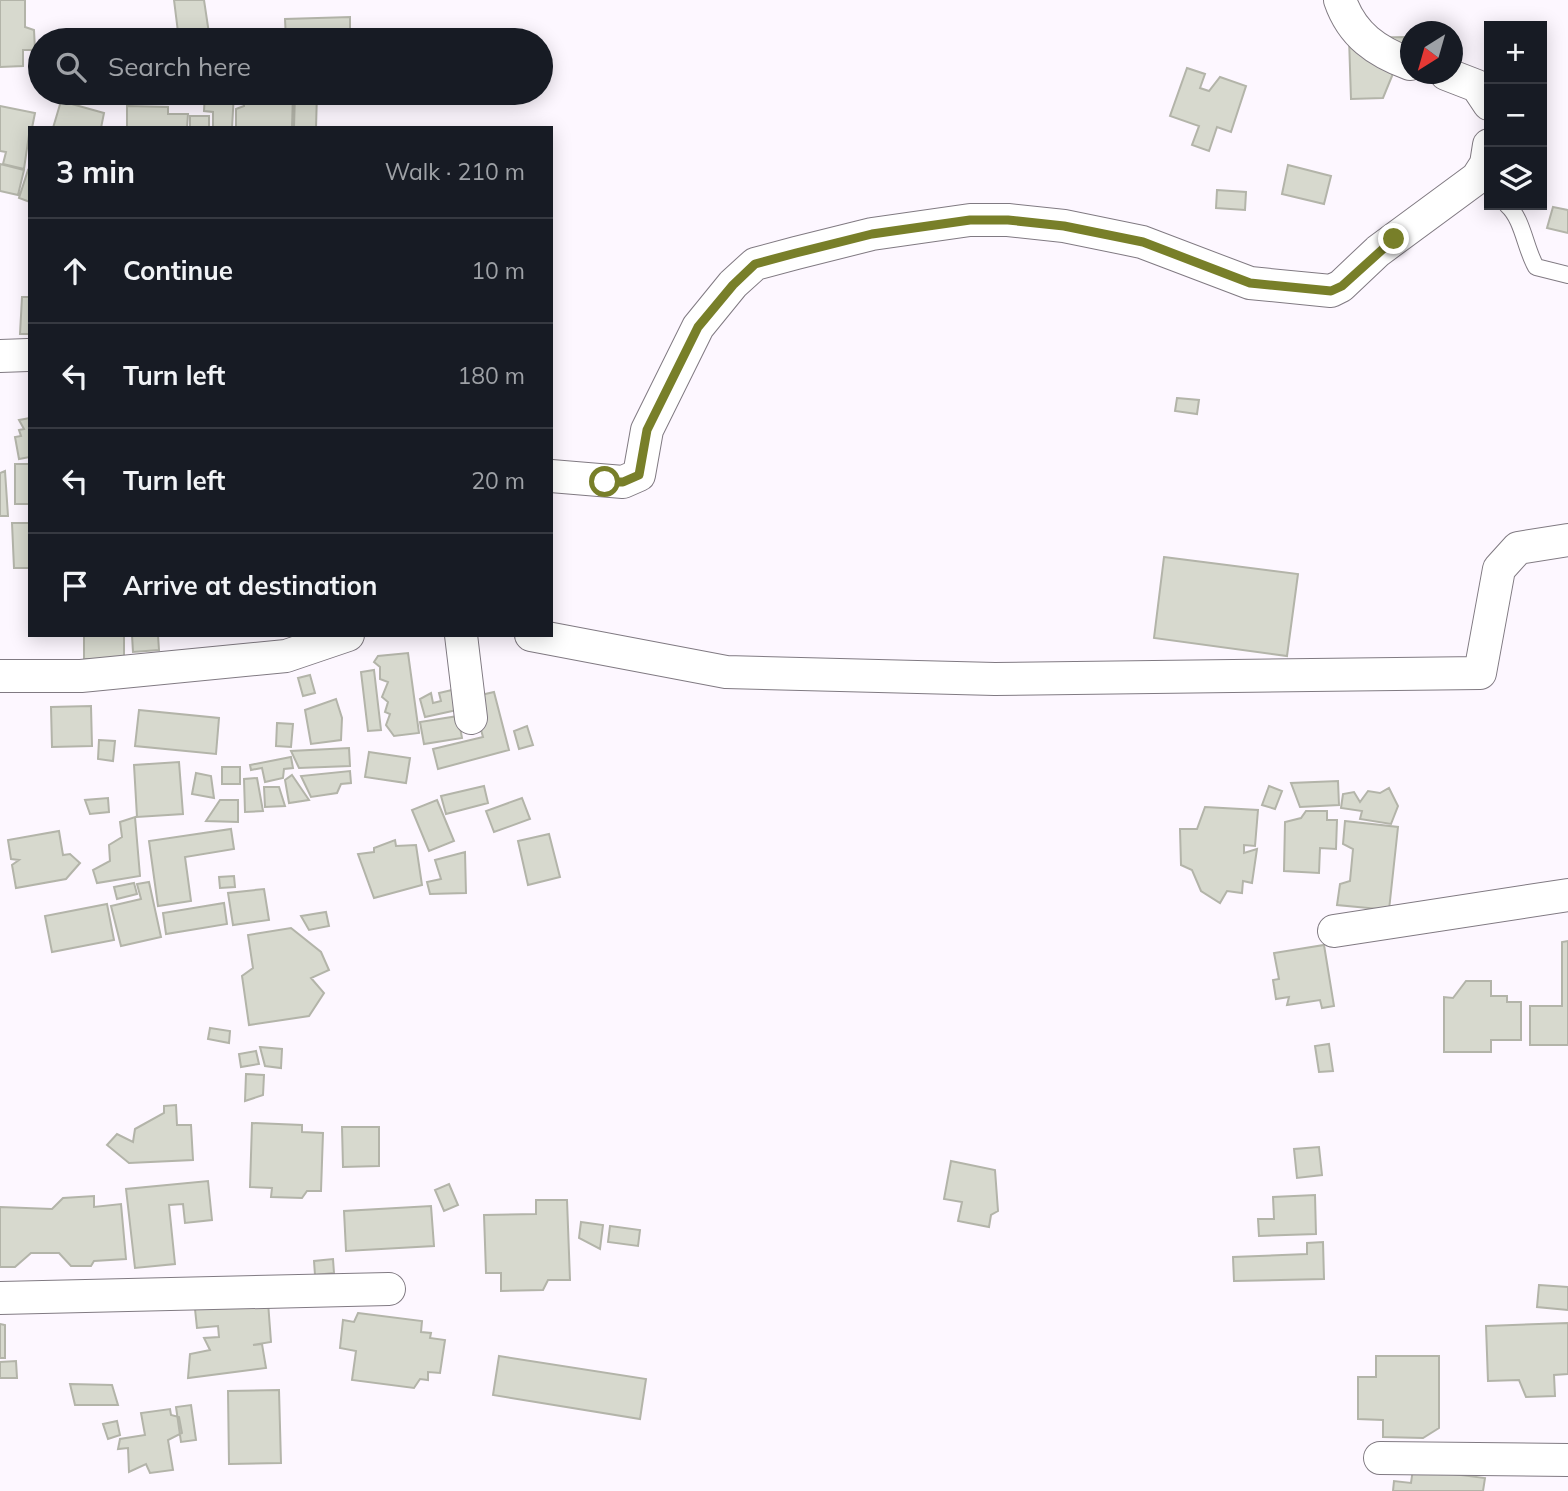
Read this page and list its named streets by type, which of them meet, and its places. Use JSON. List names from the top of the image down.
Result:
{
  "north": "bottom left",
  "page": {
    "map_buttons": ["+", "−"],
    "search": "Search here",
    "heading": ["3 min", "Walk · 210 m"],
    "list": [
      ["Continue", "10 m"],
      ["Turn left", "180 m"],
      ["Turn left", "20 m"],
      "Arrive at destination"
    ]
  }
}
